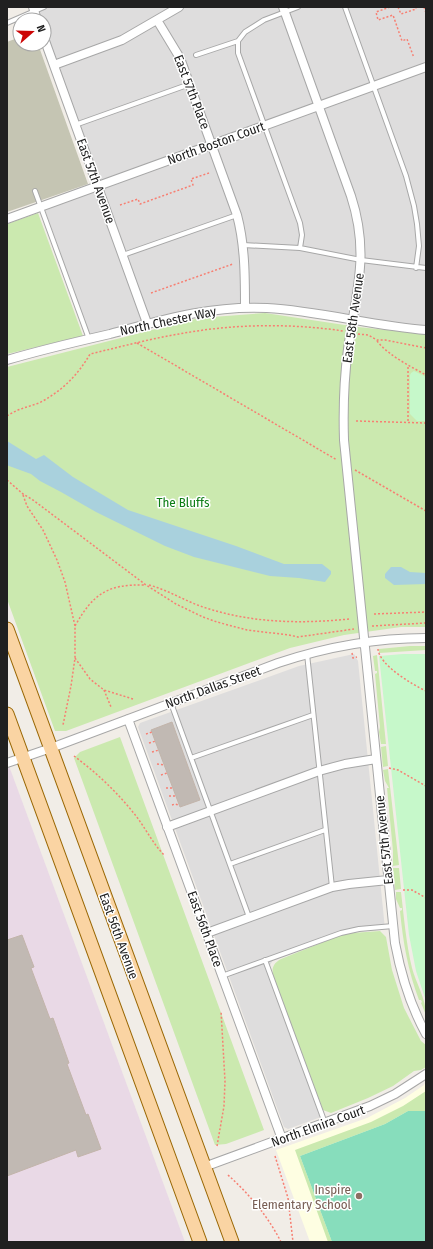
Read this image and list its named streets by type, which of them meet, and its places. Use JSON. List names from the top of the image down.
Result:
{
  "streets": {
    "main road": ["East 56th Avenue"],
    "street": [
      "East 57th Place",
      "North Boston Court",
      "East 57th Avenue",
      "East 58th Avenue",
      "North Chester Way",
      "North Dallas Street",
      "East 56th Place",
      "North Elmira Court"
    ]
  },
  "crossings": [
    ["East 57th Place", "North Boston Court"],
    ["East 57th Place", "North Chester Way"],
    ["North Boston Court", "East 57th Avenue"],
    ["North Boston Court", "East 58th Avenue"],
    ["East 57th Avenue", "East 58th Avenue"],
    ["East 57th Avenue", "North Chester Way"],
    ["East 57th Avenue", "North Dallas Street"],
    ["East 58th Avenue", "North Chester Way"],
    ["East 58th Avenue", "North Dallas Street"],
    ["North Dallas Street", "East 56th Place"],
    ["North Dallas Street", "East 56th Avenue"],
    ["East 56th Place", "North Elmira Court"],
    ["East 56th Avenue", "North Elmira Court"]
  ],
  "parks": ["The Bluffs"],
  "places": ["Inspire Elementary School"],
  "north": "right"
}
